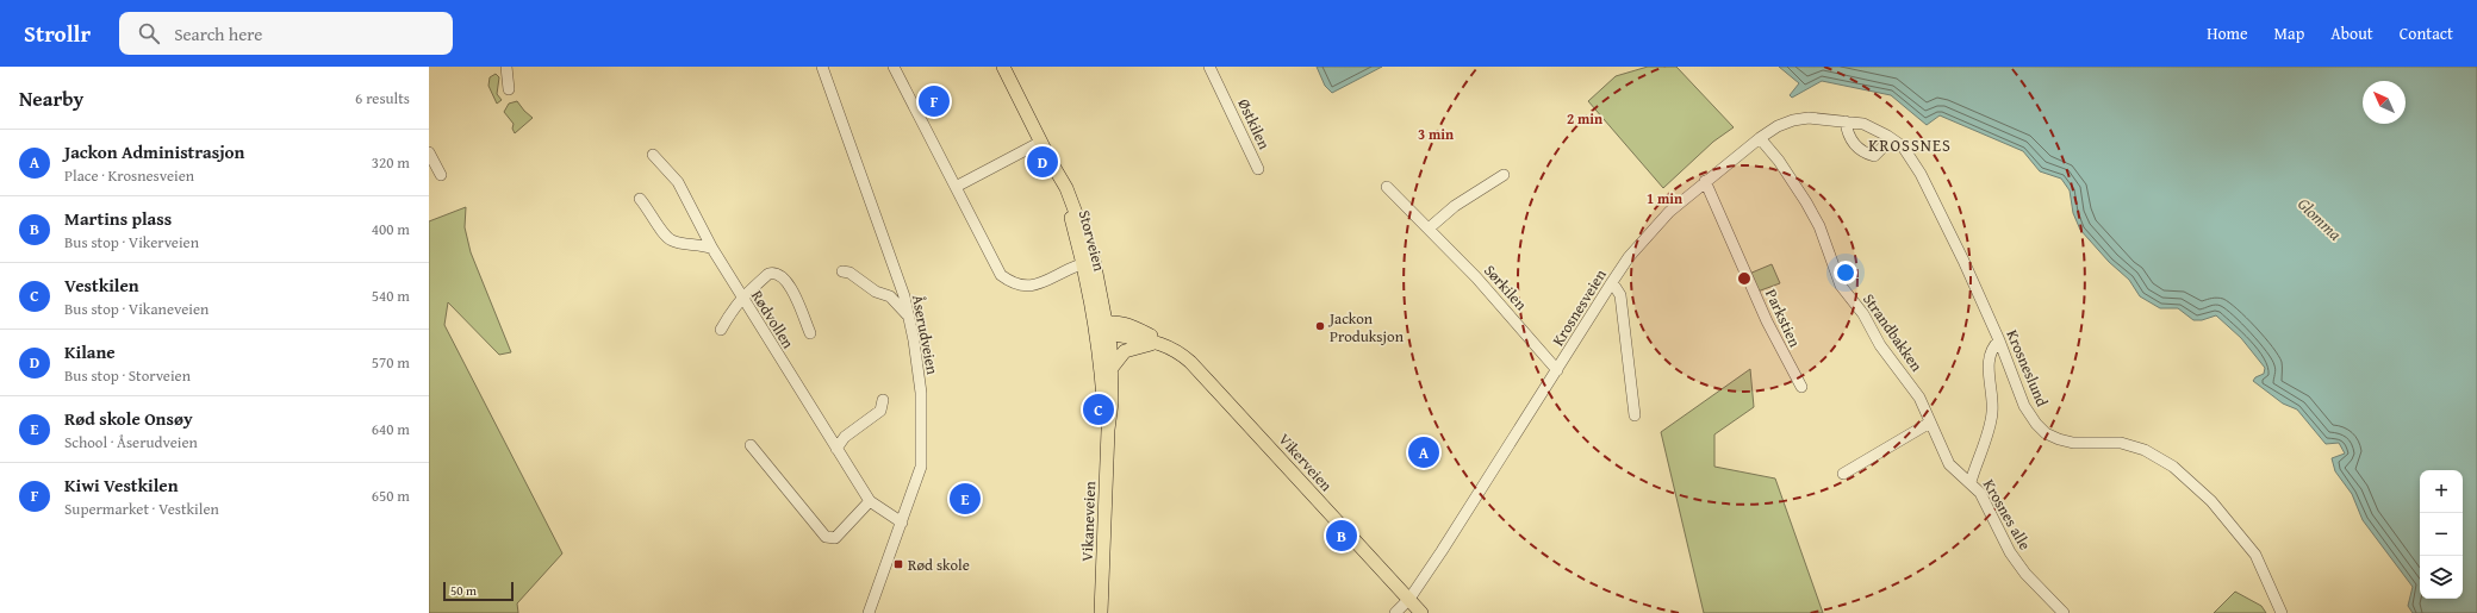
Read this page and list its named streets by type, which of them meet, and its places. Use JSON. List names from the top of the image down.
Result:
{
  "streets": {
    "main road": ["Storveien", "Vikerveien", "Vikaneveien"],
    "street": [
      "Østkilen",
      "Sørkilen",
      "Krosnesveien",
      "Parkstien",
      "Rødvollen",
      "Strandbakken",
      "Åserudveien",
      "Krosneslund",
      "Krosnes alle"
    ]
  },
  "crossings": [
    ["Storveien", "Vikerveien"],
    ["Storveien", "Vikaneveien"],
    ["Sørkilen", "Krosnesveien"],
    ["Krosnesveien", "Parkstien"],
    ["Krosnesveien", "Strandbakken"],
    ["Krosnesveien", "Krosneslund"],
    ["Krosnesveien", "Vikerveien"],
    ["Rødvollen", "Åserudveien"],
    ["Strandbakken", "Krosnes alle"],
    ["Krosneslund", "Krosnes alle"],
    ["Vikerveien", "Vikaneveien"]
  ],
  "districts": ["KROSSNES"],
  "water": ["Glomma"],
  "places": {
    "other": ["Jackon Produksjon"],
    "transit": ["Rød skole"]
  },
  "scale_bar": "50 m",
  "north": "top left",
  "page": {
    "header": "Strollr",
    "search": "Search here",
    "nav": [
      "Home",
      "Map",
      "About",
      "Contact"
    ],
    "heading": ["Nearby", "6 results"],
    "pins": [
      "F",
      "D",
      "C",
      "A",
      "E",
      "B"
    ],
    "list": [
      {
        "mark": "A",
        "name": "Jackon Administrasjon",
        "note": "Place · Krosnesveien",
        "value": "320 m"
      },
      {
        "mark": "B",
        "name": "Martins plass",
        "note": "Bus stop · Vikerveien",
        "value": "400 m"
      },
      {
        "mark": "C",
        "name": "Vestkilen",
        "note": "Bus stop · Vikaneveien",
        "value": "540 m"
      },
      {
        "mark": "D",
        "name": "Kilane",
        "note": "Bus stop · Storveien",
        "value": "570 m"
      },
      {
        "mark": "E",
        "name": "Rød skole Onsøy",
        "note": "School · Åserudveien",
        "value": "640 m"
      },
      {
        "mark": "F",
        "name": "Kiwi Vestkilen",
        "note": "Supermarket · Vestkilen",
        "value": "650 m"
      }
    ],
    "map_buttons": ["+", "−"],
    "scale": "50 m"
  },
  "rings": ["2 min", "3 min", "1 min"]
}
